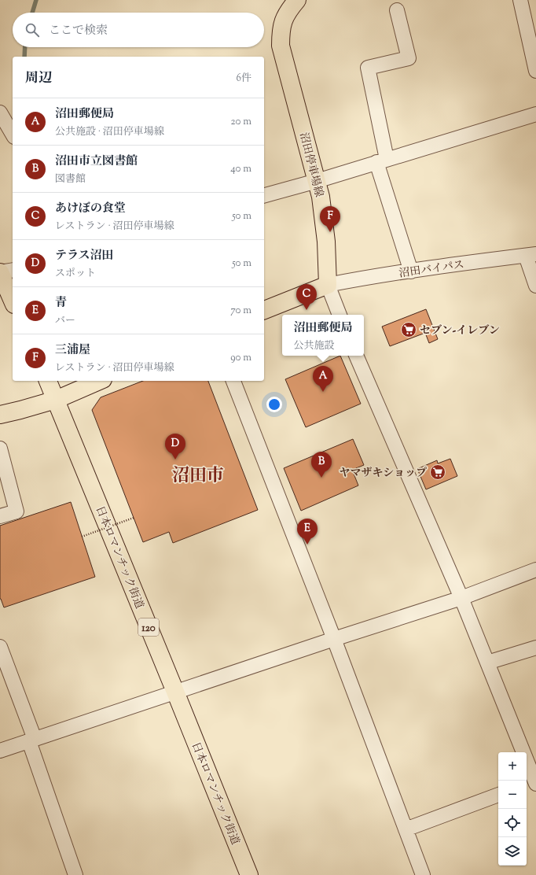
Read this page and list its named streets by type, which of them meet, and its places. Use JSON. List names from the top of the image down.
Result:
{
  "streets": {
    "main road": ["沼田停車場線", "日本ロマンチック街道", "120"],
    "street": ["沼田バイパス"]
  },
  "crossings": [
    ["沼田停車場線", "沼田バイパス"]
  ],
  "districts": ["沼田市"],
  "places": {
    "supermarket": ["セブン-イレブン", "ヤマザキショップ"]
  },
  "page": {
    "search": "ここで検索",
    "heading": ["周辺", "6件"],
    "list": [
      {
        "mark": "A",
        "name": "沼田郵便局",
        "note": "公共施設 · 沼田停車場線",
        "value": "20 m"
      },
      {
        "mark": "B",
        "name": "沼田市立図書館",
        "note": "図書館",
        "value": "40 m"
      },
      {
        "mark": "C",
        "name": "あけぼの食堂",
        "note": "レストラン · 沼田停車場線",
        "value": "50 m"
      },
      {
        "mark": "D",
        "name": "テラス沼田",
        "note": "スポット",
        "value": "50 m"
      },
      {
        "mark": "E",
        "name": "青",
        "note": "バー",
        "value": "70 m"
      },
      {
        "mark": "F",
        "name": "三浦屋",
        "note": "レストラン · 沼田停車場線",
        "value": "90 m"
      }
    ],
    "pins": [
      "F",
      "C",
      "A",
      "D",
      "B",
      "E"
    ],
    "popup": ["沼田郵便局", "公共施設"],
    "map_buttons": ["+", "−"]
  }
}
